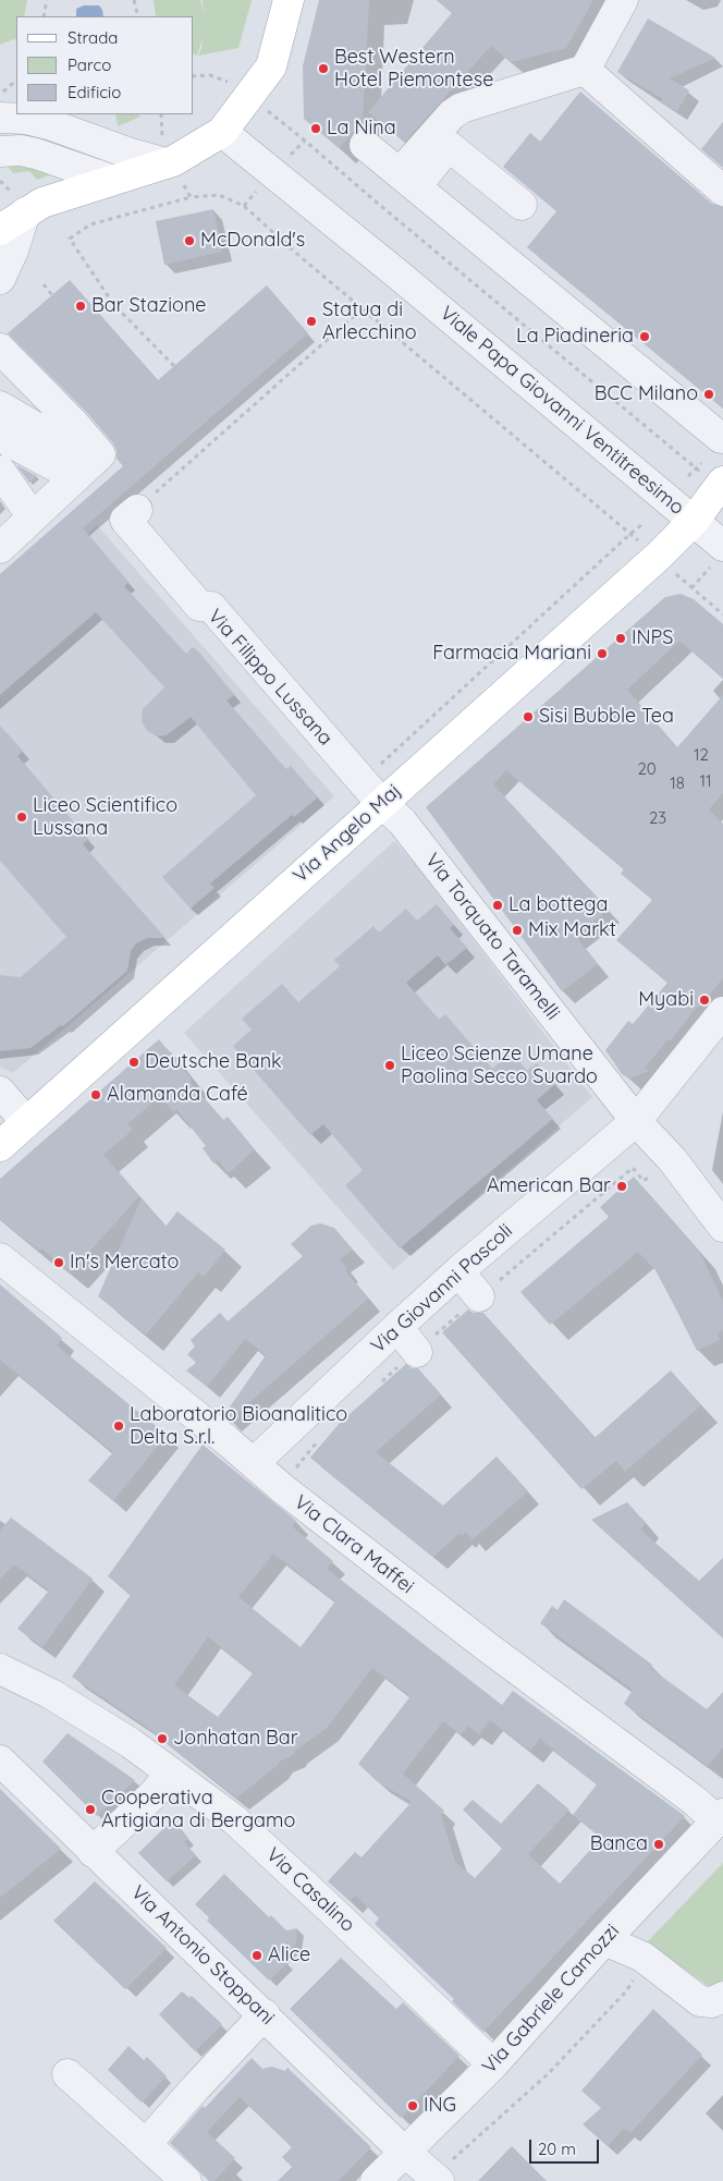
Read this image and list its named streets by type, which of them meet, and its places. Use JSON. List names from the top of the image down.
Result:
{
  "streets": {
    "main road": ["Via Angelo Maj"],
    "street": [
      "Viale Papa Giovanni Ventitreesimo",
      "Via Filippo Lussana",
      "Via Torquato Taramelli",
      "Via Giovanni Pascoli",
      "Via Clara Maffei",
      "Via Casalino",
      "Via Antonio Stoppani",
      "Via Gabriele Camozzi"
    ]
  },
  "crossings": [
    ["Viale Papa Giovanni Ventitreesimo", "Via Angelo Maj"],
    ["Via Filippo Lussana", "Via Angelo Maj"],
    ["Via Filippo Lussana", "Via Torquato Taramelli"],
    ["Via Angelo Maj", "Via Torquato Taramelli"],
    ["Via Torquato Taramelli", "Via Giovanni Pascoli"],
    ["Via Giovanni Pascoli", "Via Clara Maffei"],
    ["Via Clara Maffei", "Via Gabriele Camozzi"],
    ["Via Casalino", "Via Gabriele Camozzi"],
    ["Via Antonio Stoppani", "Via Gabriele Camozzi"]
  ],
  "places": [
    "Best Western Hotel Piemontese",
    "La Nina",
    "McDonald's",
    "Bar Stazione",
    "Statua di Arlecchino",
    "La Piadineria",
    "BCC Milano",
    "INPS",
    "Farmacia Mariani",
    "Sisi Bubble Tea",
    "Liceo Scientifico Lussana",
    "La bottega",
    "Mix Markt",
    "Myabi",
    "Deutsche Bank",
    "Liceo Scienze Umane Paolina Secco Suardo",
    "Alamanda Café",
    "American Bar",
    "In's Mercato",
    "Laboratorio Bioanalitico Delta S.r.l.",
    "Jonhatan Bar",
    "Cooperativa Artigiana di Bergamo",
    "Banca",
    "Alice",
    "ING"
  ],
  "house_numbers": [
    "12",
    "20",
    "11",
    "18",
    "23"
  ],
  "legend": ["Strada", "Parco", "Edificio"],
  "scale_bar": "20 m"
}
